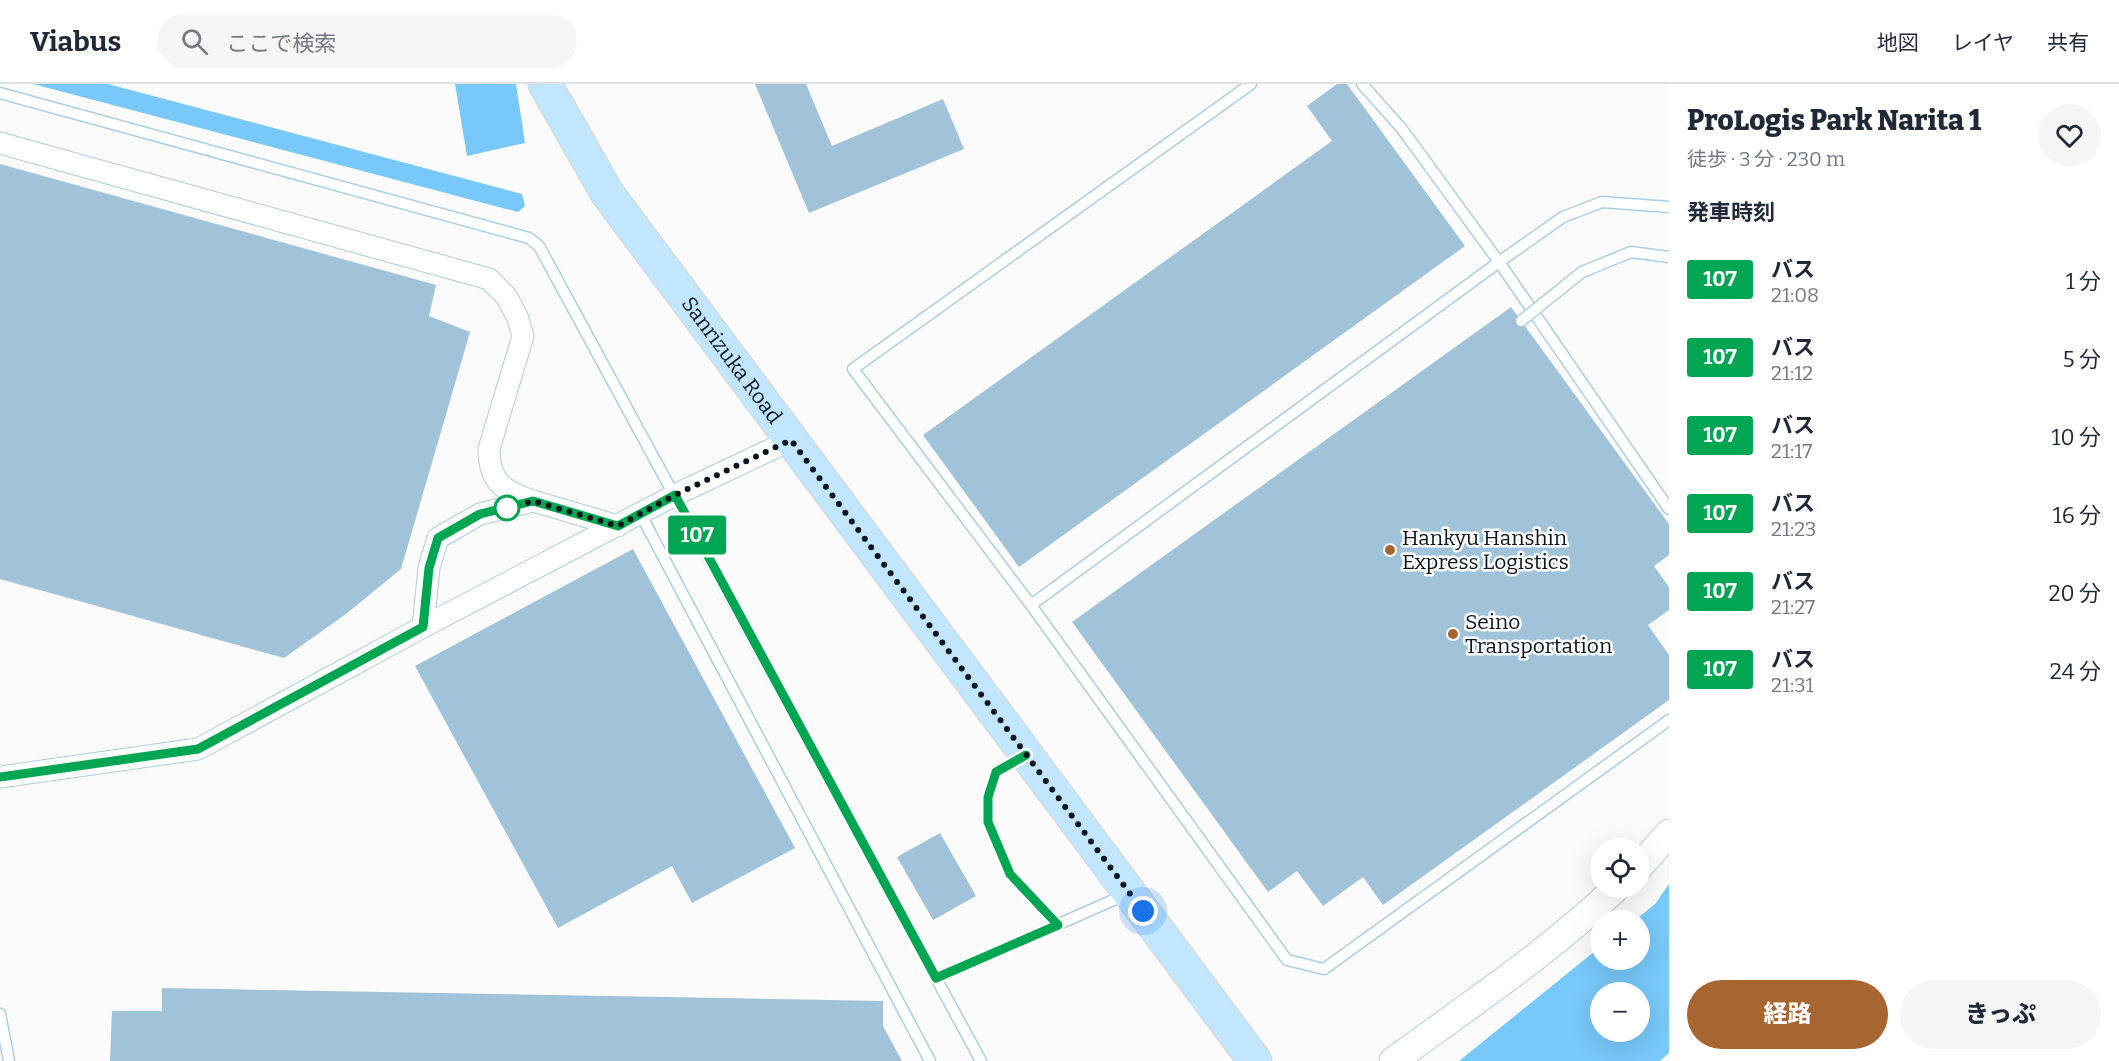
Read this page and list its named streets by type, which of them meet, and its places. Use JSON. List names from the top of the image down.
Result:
{
  "streets": {
    "main road": ["Sanrizuka Road"]
  },
  "places": ["Hankyu Hanshin Express Logistics", "Seino Transportation"],
  "lines": ["bus line 107"],
  "page": {
    "header": "Viabus",
    "search": "ここで検索",
    "nav": ["地図", "レイヤ", "共有"],
    "on_map": "107",
    "heading": [
      ["ProLogis Park Narita 1", "徒歩 · 3 分 · 230 m"],
      "発車時刻"
    ],
    "list": [
      {
        "mark": "107",
        "name": "バス",
        "note": "21:08",
        "value": "1 分"
      },
      {
        "mark": "107",
        "name": "バス",
        "note": "21:12",
        "value": "5 分"
      },
      {
        "mark": "107",
        "name": "バス",
        "note": "21:17",
        "value": "10 分"
      },
      {
        "mark": "107",
        "name": "バス",
        "note": "21:23",
        "value": "16 分"
      },
      {
        "mark": "107",
        "name": "バス",
        "note": "21:27",
        "value": "20 分"
      },
      {
        "mark": "107",
        "name": "バス",
        "note": "21:31",
        "value": "24 分"
      }
    ],
    "map_buttons": ["+", "−"],
    "buttons": ["経路", "きっぷ"]
  }
}
